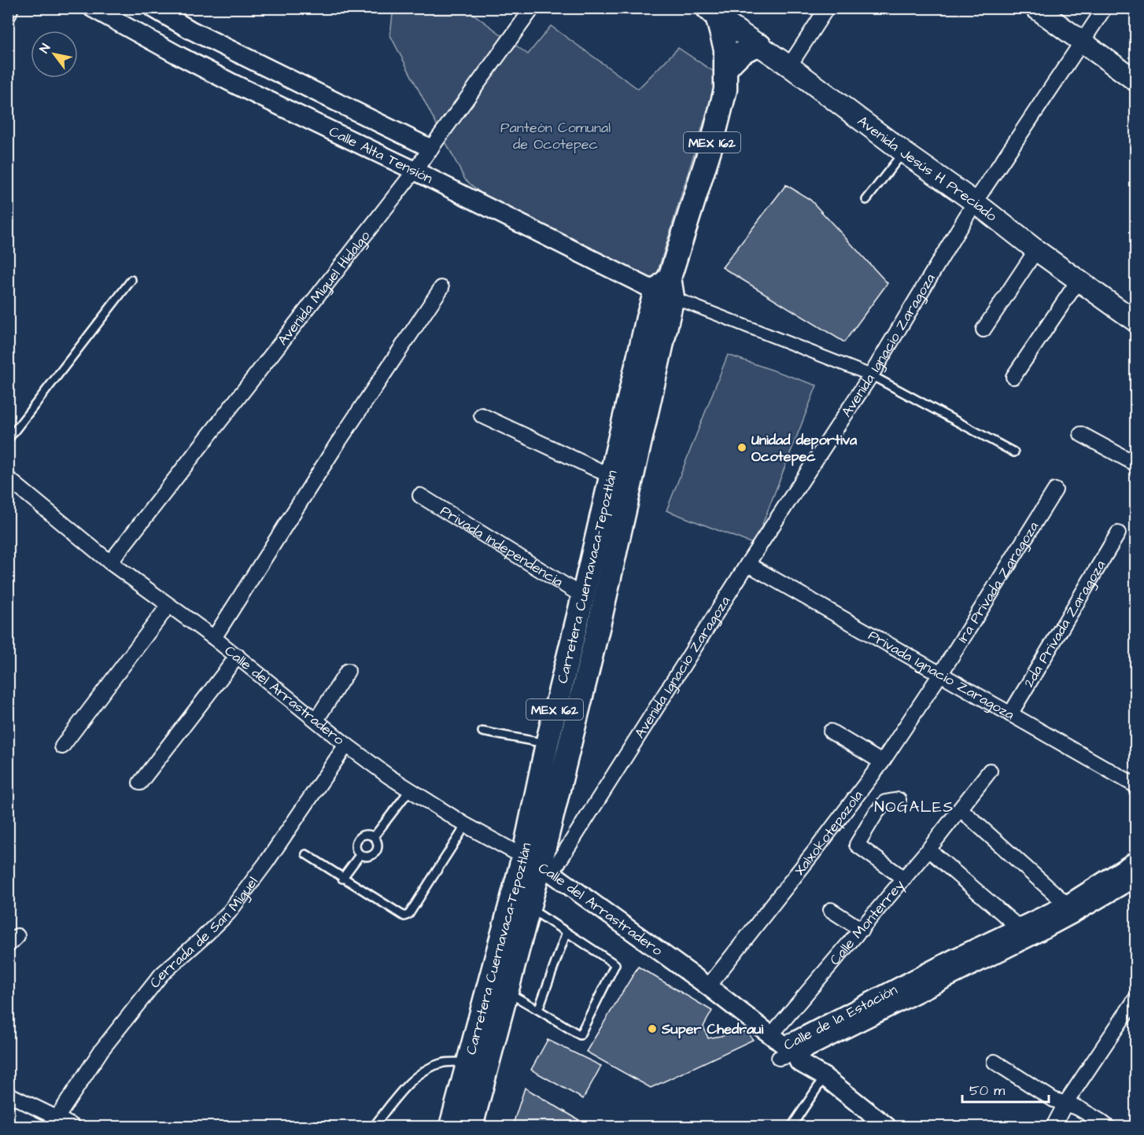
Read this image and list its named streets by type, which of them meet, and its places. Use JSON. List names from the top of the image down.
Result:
{
  "streets": {
    "main road": ["MEX 162", "Avenida Jesús H Preciado", "Carretera Cuernavaca-Tepoztlán"],
    "street": [
      "Calle Alta Tensión",
      "Avenida Miguel Hidalgo",
      "Avenida Ignacio Zaragoza",
      "Privada Independencia",
      "1ra Privada Zaragoza",
      "2da Privada Zaragoza",
      "Privada Ignacio Zaragoza",
      "Calle del Arrastradero",
      "Xalxokotepazola",
      "Calle Monterrey",
      "Cerrada de San Miguel",
      "Calle de la Estación"
    ]
  },
  "crossings": [
    ["Calle Alta Tensión", "Avenida Miguel Hidalgo"],
    ["Calle Alta Tensión", "Carretera Cuernavaca-Tepoztlán"],
    ["Avenida Jesús H Preciado", "Avenida Ignacio Zaragoza"],
    ["Avenida Jesús H Preciado", "Carretera Cuernavaca-Tepoztlán"],
    ["Avenida Miguel Hidalgo", "Calle del Arrastradero"],
    ["Avenida Ignacio Zaragoza", "Carretera Cuernavaca-Tepoztlán"],
    ["Avenida Ignacio Zaragoza", "Privada Ignacio Zaragoza"],
    ["Avenida Ignacio Zaragoza", "Calle del Arrastradero"],
    ["Privada Independencia", "Carretera Cuernavaca-Tepoztlán"],
    ["Carretera Cuernavaca-Tepoztlán", "Calle del Arrastradero"],
    ["1ra Privada Zaragoza", "Privada Ignacio Zaragoza"],
    ["1ra Privada Zaragoza", "Xalxokotepazola"],
    ["2da Privada Zaragoza", "Privada Ignacio Zaragoza"],
    ["Privada Ignacio Zaragoza", "Xalxokotepazola"],
    ["Calle del Arrastradero", "Xalxokotepazola"],
    ["Calle del Arrastradero", "Calle Monterrey"],
    ["Calle del Arrastradero", "Cerrada de San Miguel"],
    ["Calle del Arrastradero", "Calle de la Estación"],
    ["Calle Monterrey", "Calle de la Estación"]
  ],
  "districts": ["NOGALES"],
  "parks": ["Panteón Comunal de Ocotepec"],
  "places": ["Unidad deportiva Ocotepec", "Super Chedraui"],
  "scale_bar": "50 m",
  "north": "top left"
}
